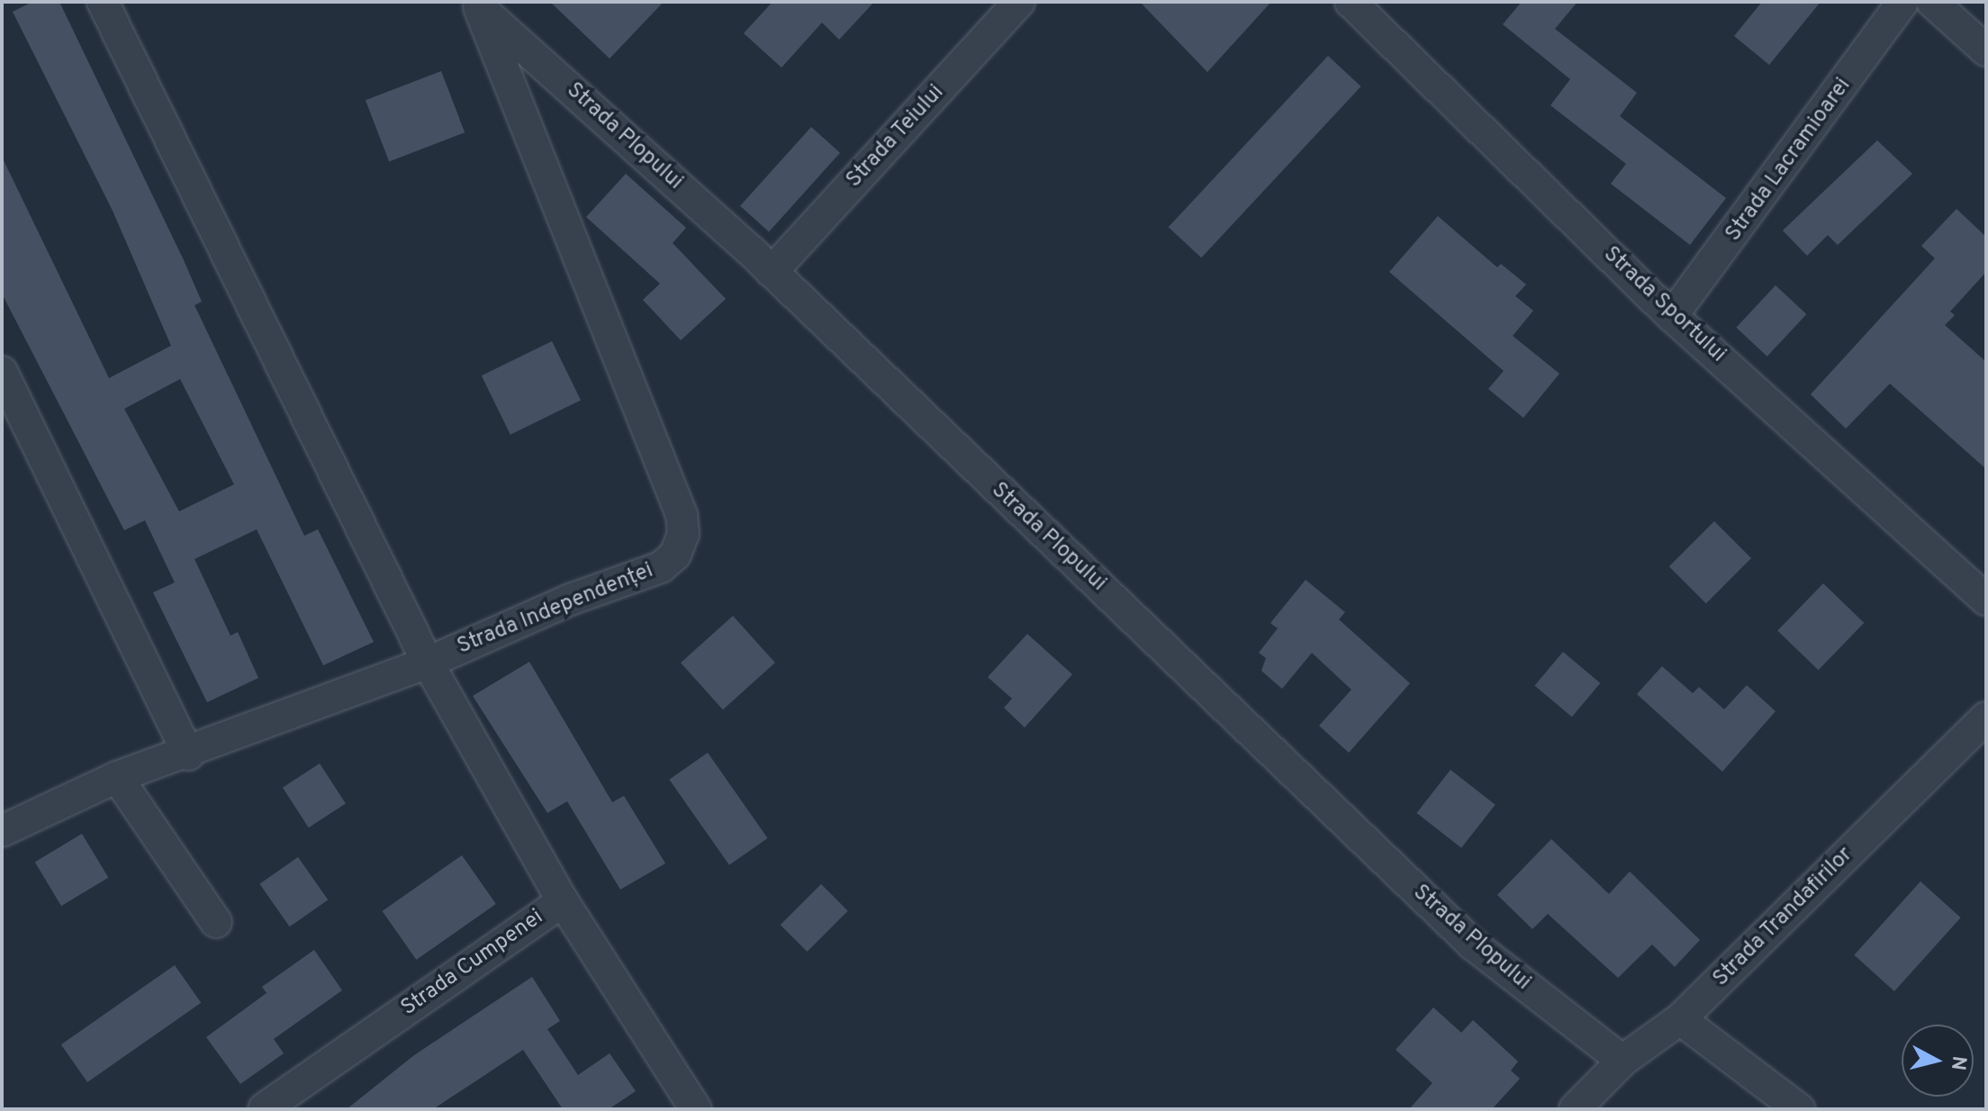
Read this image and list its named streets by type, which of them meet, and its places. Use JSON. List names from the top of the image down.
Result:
{
  "streets": {
    "street": [
      "Strada Plopului",
      "Strada Teiului",
      "Strada Lacramioarei",
      "Strada Sportului",
      "Strada Independenței",
      "Strada Trandafirilor",
      "Strada Cumpenei"
    ]
  },
  "crossings": [
    ["Strada Plopului", "Strada Teiului"],
    ["Strada Plopului", "Strada Independenței"],
    ["Strada Plopului", "Strada Trandafirilor"],
    ["Strada Lacramioarei", "Strada Sportului"],
    ["Strada Independenței", "Strada Cumpenei"]
  ],
  "north": "right"
}
